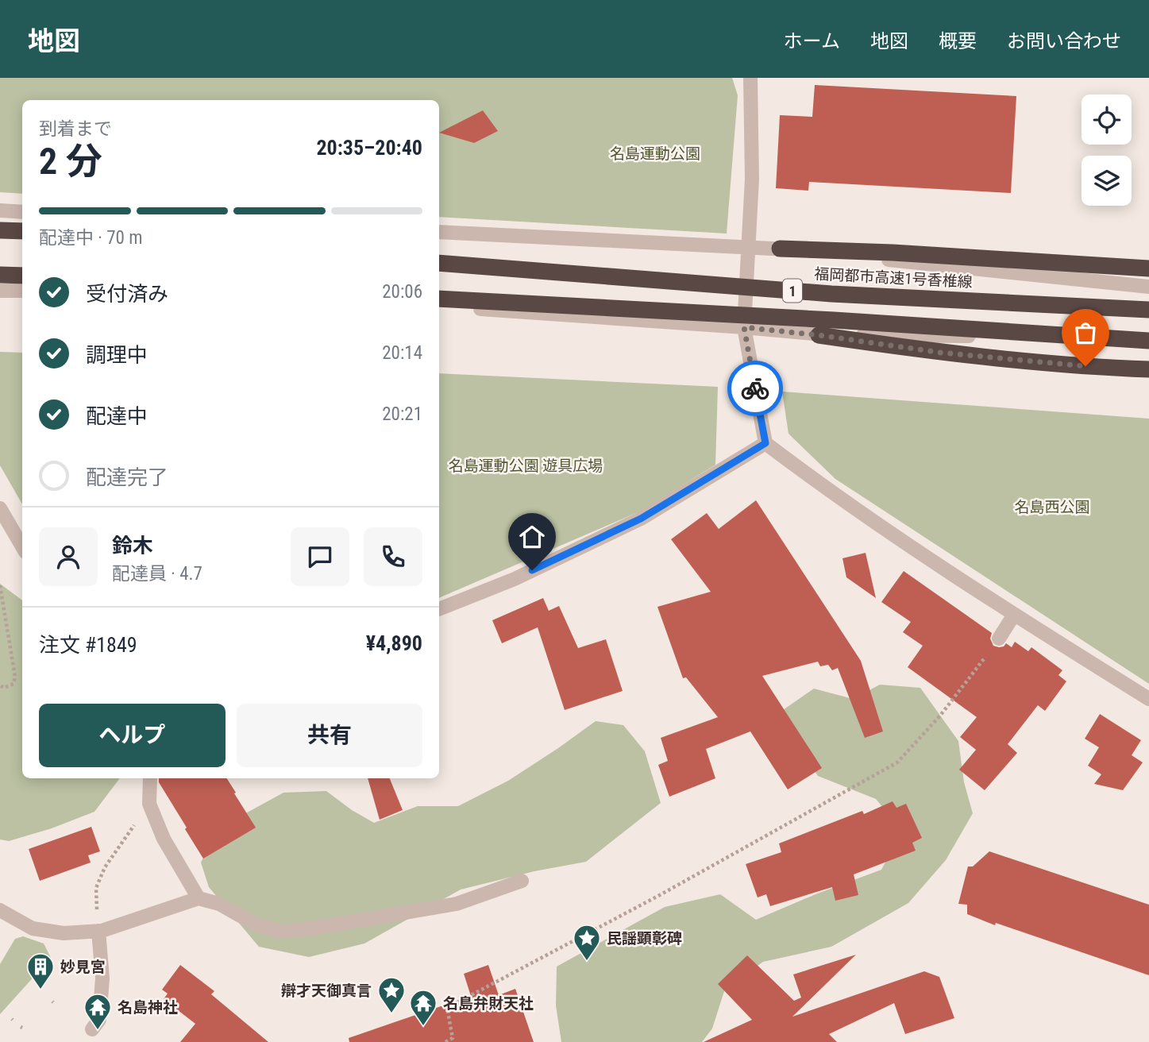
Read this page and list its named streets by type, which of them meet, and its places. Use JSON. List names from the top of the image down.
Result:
{
  "streets": {
    "highway": ["福岡都市高速1号香椎線", "1"]
  },
  "parks": ["名島運動公園", "名島運動公園 遊具広場", "名島西公園"],
  "places": {
    "place": ["民謡顕彰碑", "辯才天御真言"],
    "building": ["妙見宮"],
    "temple": ["名島弁財天社", "名島神社"]
  },
  "page": {
    "header": "地図",
    "nav": [
      "ホーム",
      "地図",
      "概要",
      "お問い合わせ"
    ],
    "heading": ["2 分", "到着まで", "20:35–20:40"],
    "panel": [
      "鈴木",
      "配達員 · 4.7",
      "注文 #1849",
      "¥4,890"
    ],
    "bar": "配達中 · 70 m",
    "list": [
      ["受付済み", "20:06"],
      ["調理中", "20:14"],
      ["配達中", "20:21"],
      "配達完了"
    ],
    "buttons": ["ヘルプ", "共有"]
  }
}
